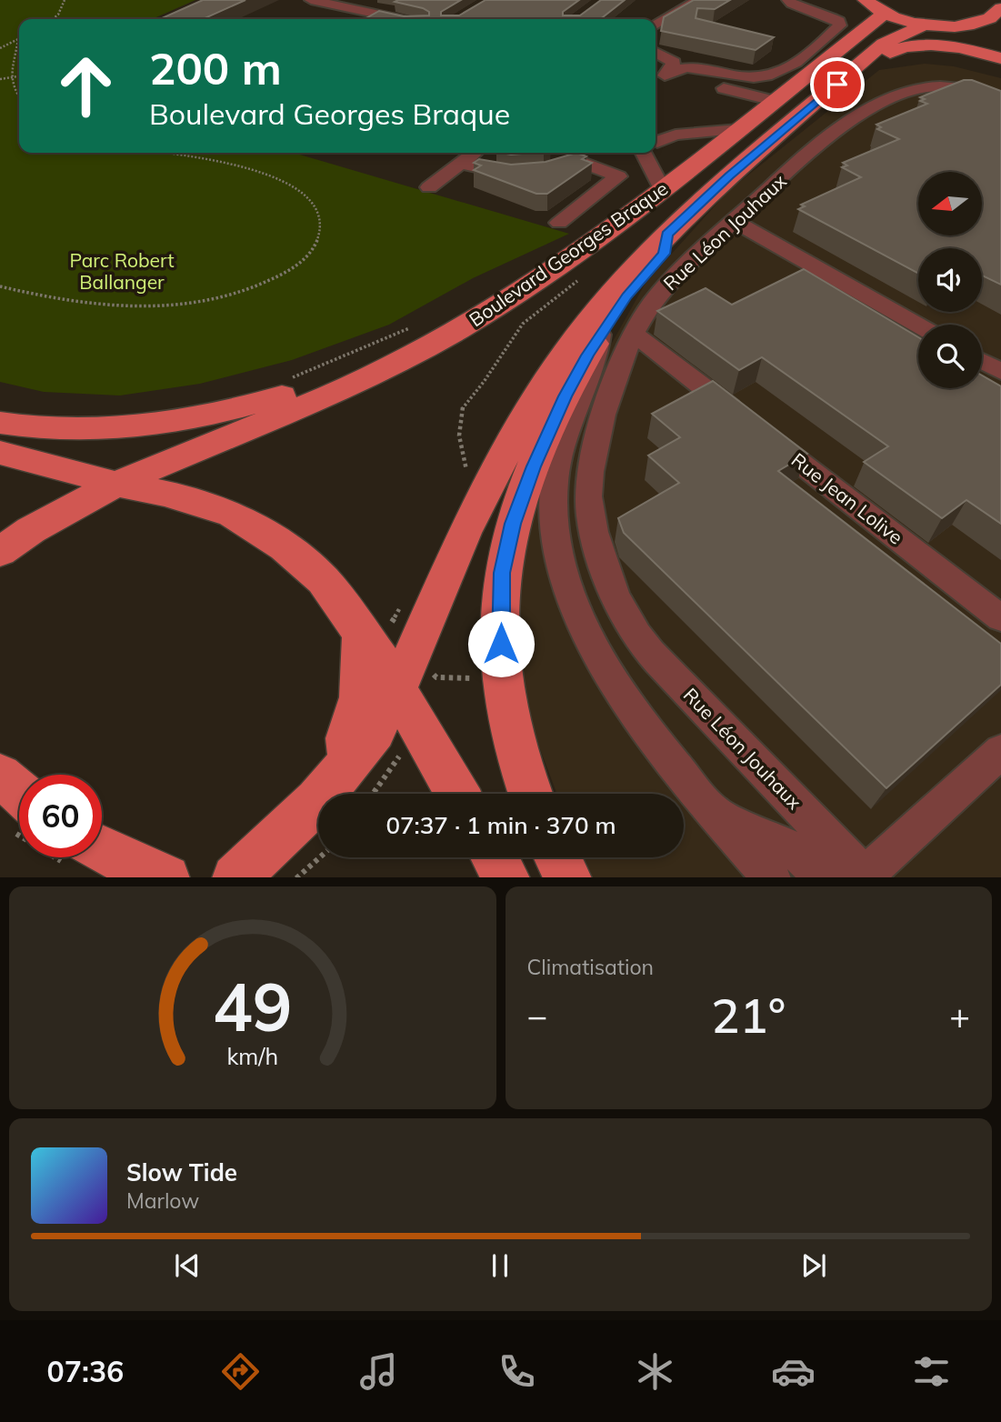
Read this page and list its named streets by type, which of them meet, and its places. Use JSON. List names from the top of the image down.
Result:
{
  "streets": {
    "main road": ["Boulevard Georges Braque"],
    "street": ["Rue Léon Jouhaux", "Rue Jean Lolive"]
  },
  "crossings": [
    ["Rue Léon Jouhaux", "Rue Jean Lolive"]
  ],
  "parks": ["Parc Robert Ballanger"],
  "north": "left",
  "page": {
    "turn": ["200 m", "Boulevard Georges Braque"],
    "limit": "60",
    "trip": "07:37 · 1 min · 370 m",
    "tile": "Climatisation",
    "heat": ["−", "21°", "+"],
    "song": ["Slow Tide", "Marlow"],
    "tabs": "07:36",
    "gauge": ["49", "km/h"]
  }
}
